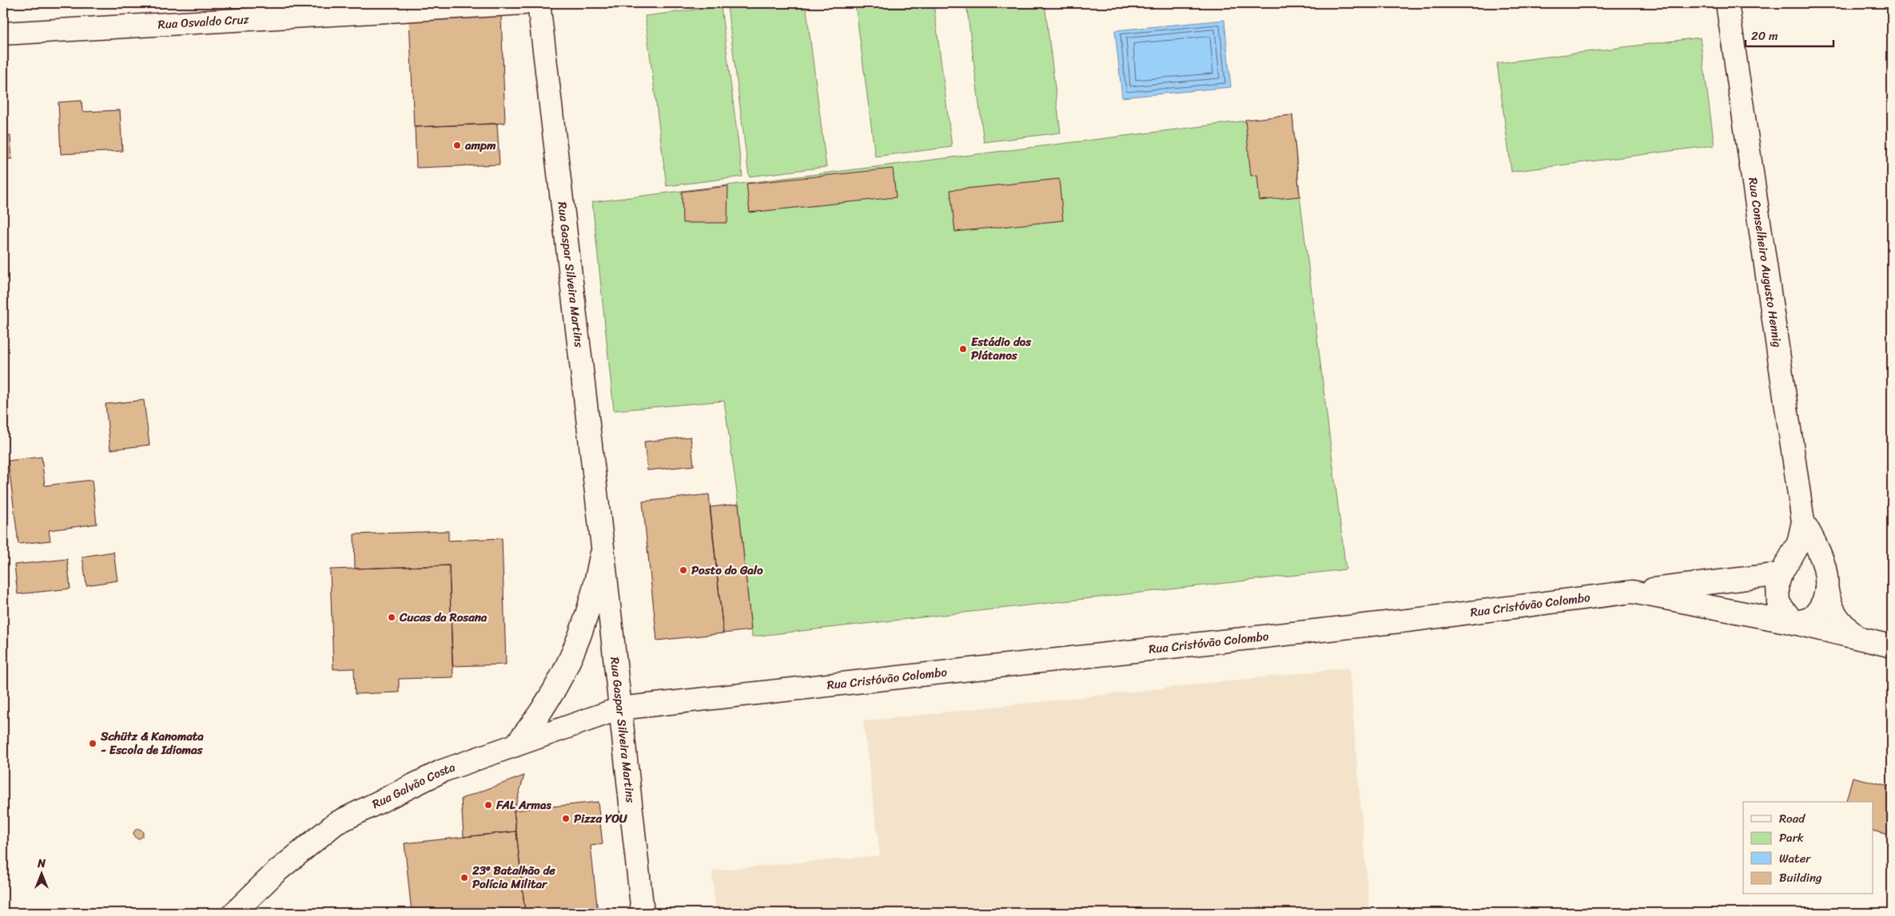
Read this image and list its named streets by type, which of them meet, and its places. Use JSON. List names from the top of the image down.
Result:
{
  "streets": {
    "street": [
      "Rua Osvaldo Cruz",
      "Rua Conselheiro Augusto Hennig",
      "Rua Gaspar Silveira Martins",
      "Rua Cristóvão Colombo",
      "Rua Galvão Costa"
    ]
  },
  "crossings": [
    ["Rua Conselheiro Augusto Hennig", "Rua Cristóvão Colombo"],
    ["Rua Gaspar Silveira Martins", "Rua Cristóvão Colombo"],
    ["Rua Gaspar Silveira Martins", "Rua Galvão Costa"],
    ["Rua Cristóvão Colombo", "Rua Galvão Costa"]
  ],
  "places": [
    "ampm",
    "Estádio dos Plátanos",
    "Posto do Galo",
    "Cucas da Rosana",
    "Schütz & Kanomata - Escola de Idiomas",
    "FAL Armas",
    "Pizza YOU",
    "23º Batalhão de Polícia Militar"
  ],
  "legend": [
    "Road",
    "Park",
    "Water",
    "Building"
  ],
  "scale_bar": "20 m",
  "north": "top"
}
